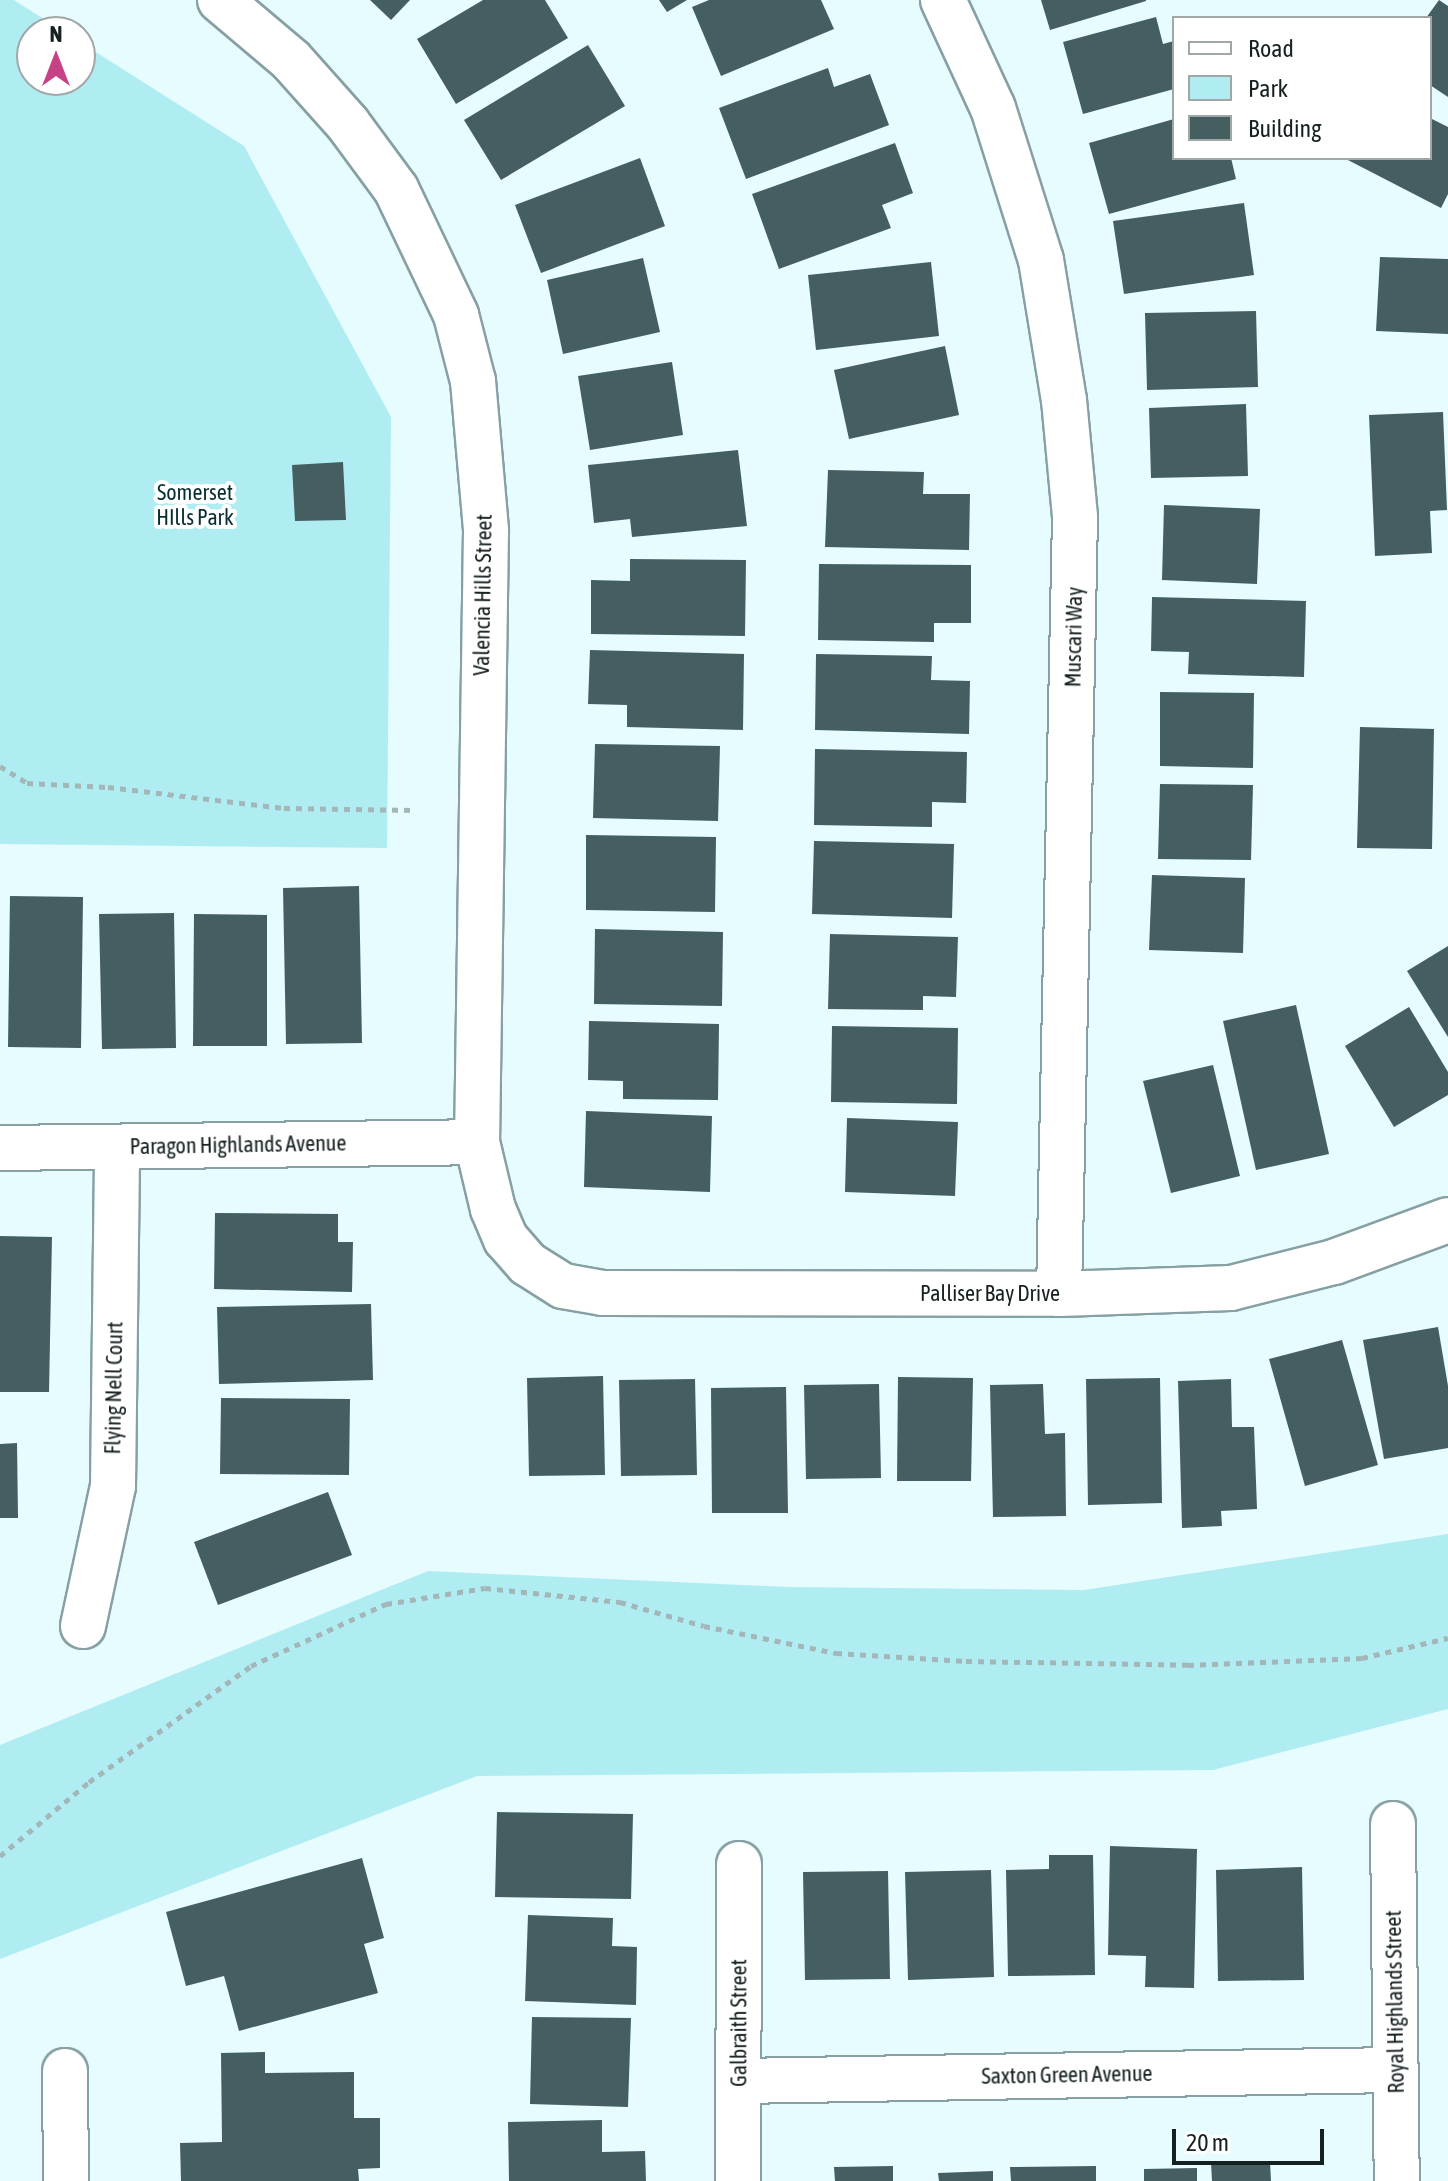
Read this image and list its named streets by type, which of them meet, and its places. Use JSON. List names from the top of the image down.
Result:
{
  "streets": {
    "street": [
      "Valencia Hills Street",
      "Muscari Way",
      "Paragon Highlands Avenue",
      "Palliser Bay Drive",
      "Flying Nell Court",
      "Royal Highlands Street",
      "Galbraith Street",
      "Saxton Green Avenue"
    ]
  },
  "crossings": [
    ["Valencia Hills Street", "Paragon Highlands Avenue"],
    ["Valencia Hills Street", "Palliser Bay Drive"],
    ["Muscari Way", "Palliser Bay Drive"],
    ["Paragon Highlands Avenue", "Flying Nell Court"],
    ["Royal Highlands Street", "Saxton Green Avenue"],
    ["Galbraith Street", "Saxton Green Avenue"]
  ],
  "parks": ["Somerset HIlls Park"],
  "legend": ["Road", "Park", "Building"],
  "scale_bar": "20 m",
  "north": "top"
}
